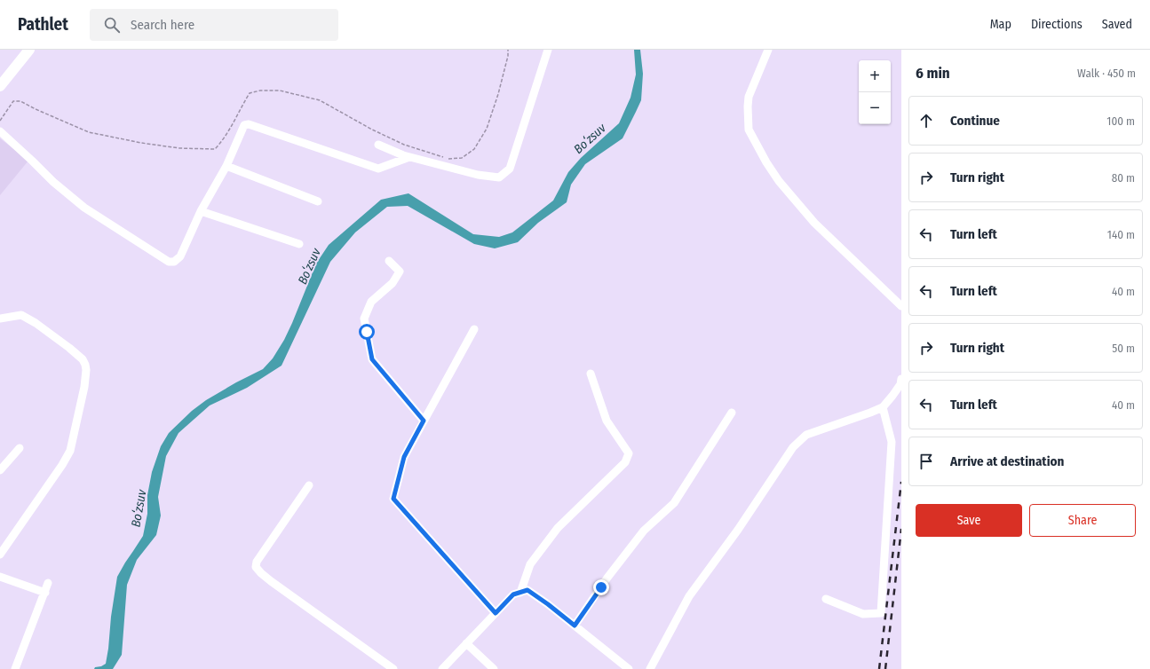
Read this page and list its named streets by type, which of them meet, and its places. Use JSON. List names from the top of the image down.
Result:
{
  "water": ["Boʻzsuv"],
  "page": {
    "header": "Pathlet",
    "search": "Search here",
    "nav": ["Map", "Directions", "Saved"],
    "heading": ["6 min", "Walk · 450 m"],
    "map_buttons": ["+", "−"],
    "list": [
      ["Continue", "100 m"],
      ["Turn right", "80 m"],
      ["Turn left", "140 m"],
      ["Turn left", "40 m"],
      ["Turn right", "50 m"],
      ["Turn left", "40 m"],
      "Arrive at destination"
    ],
    "buttons": ["Save", "Share"]
  }
}
